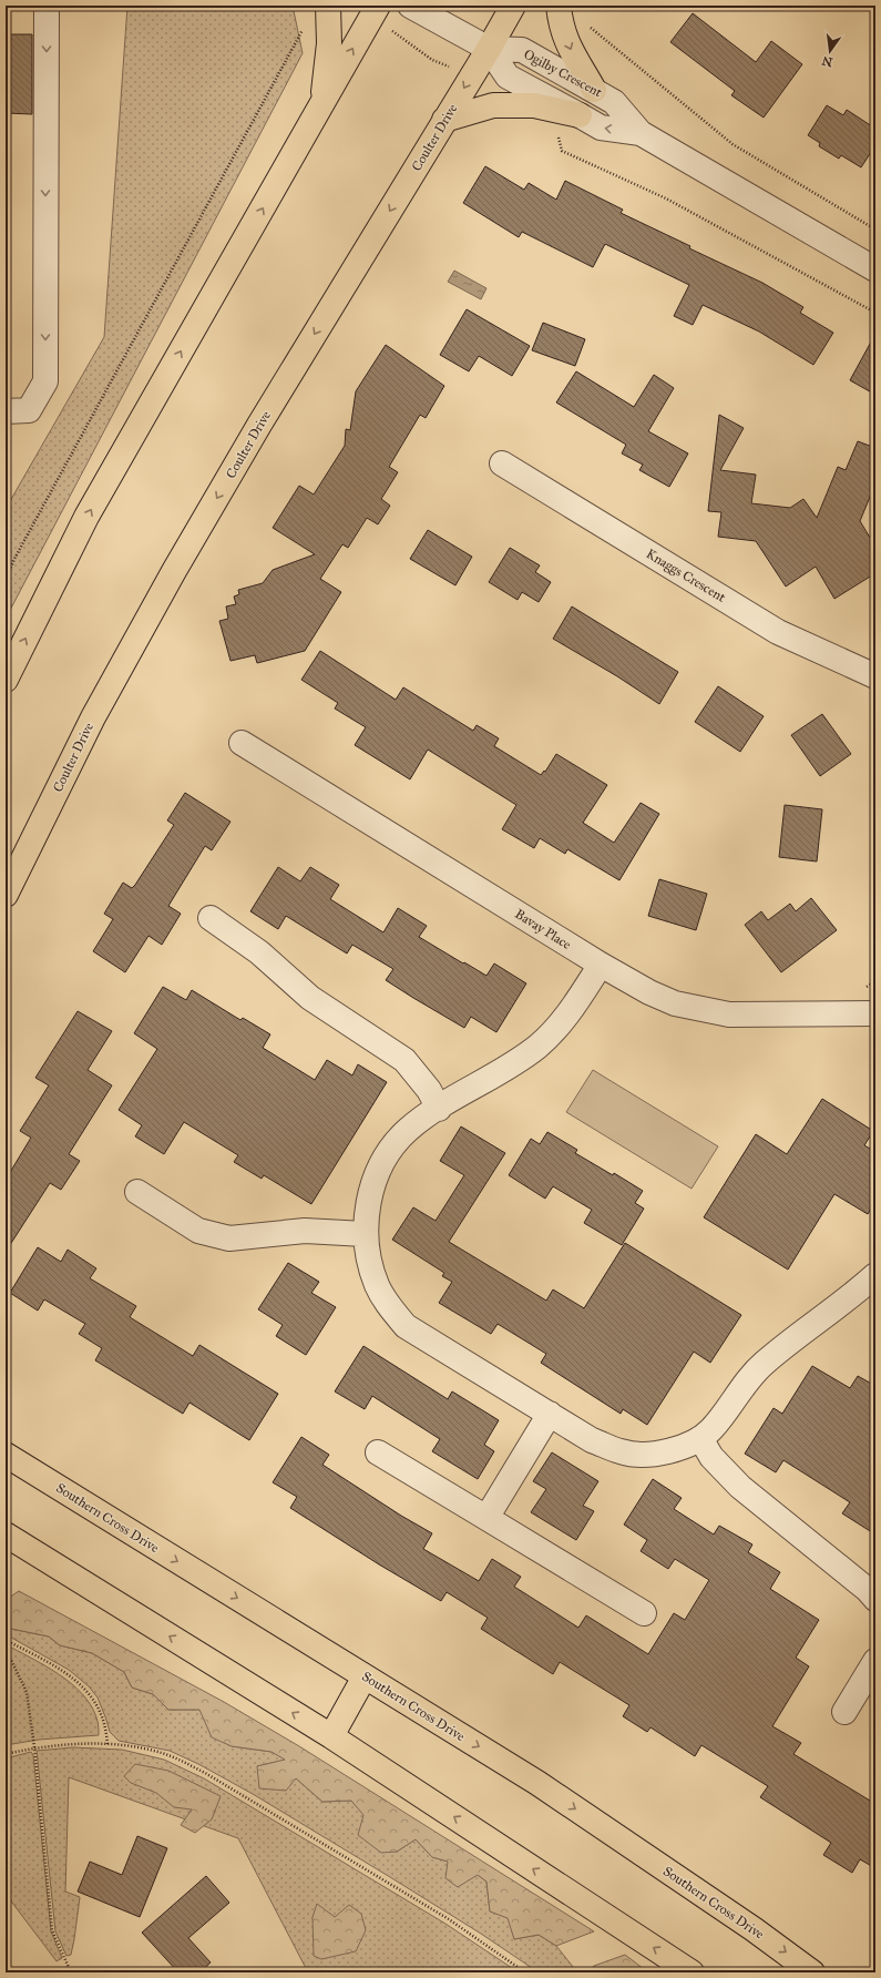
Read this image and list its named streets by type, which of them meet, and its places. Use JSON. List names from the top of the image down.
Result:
{
  "streets": {
    "main road": ["Coulter Drive", "Southern Cross Drive"],
    "street": ["Ogilby Crescent", "Knaggs Crescent", "Bavay Place"]
  },
  "crossings": [
    ["Ogilby Crescent", "Coulter Drive"]
  ],
  "north": "bottom"
}
